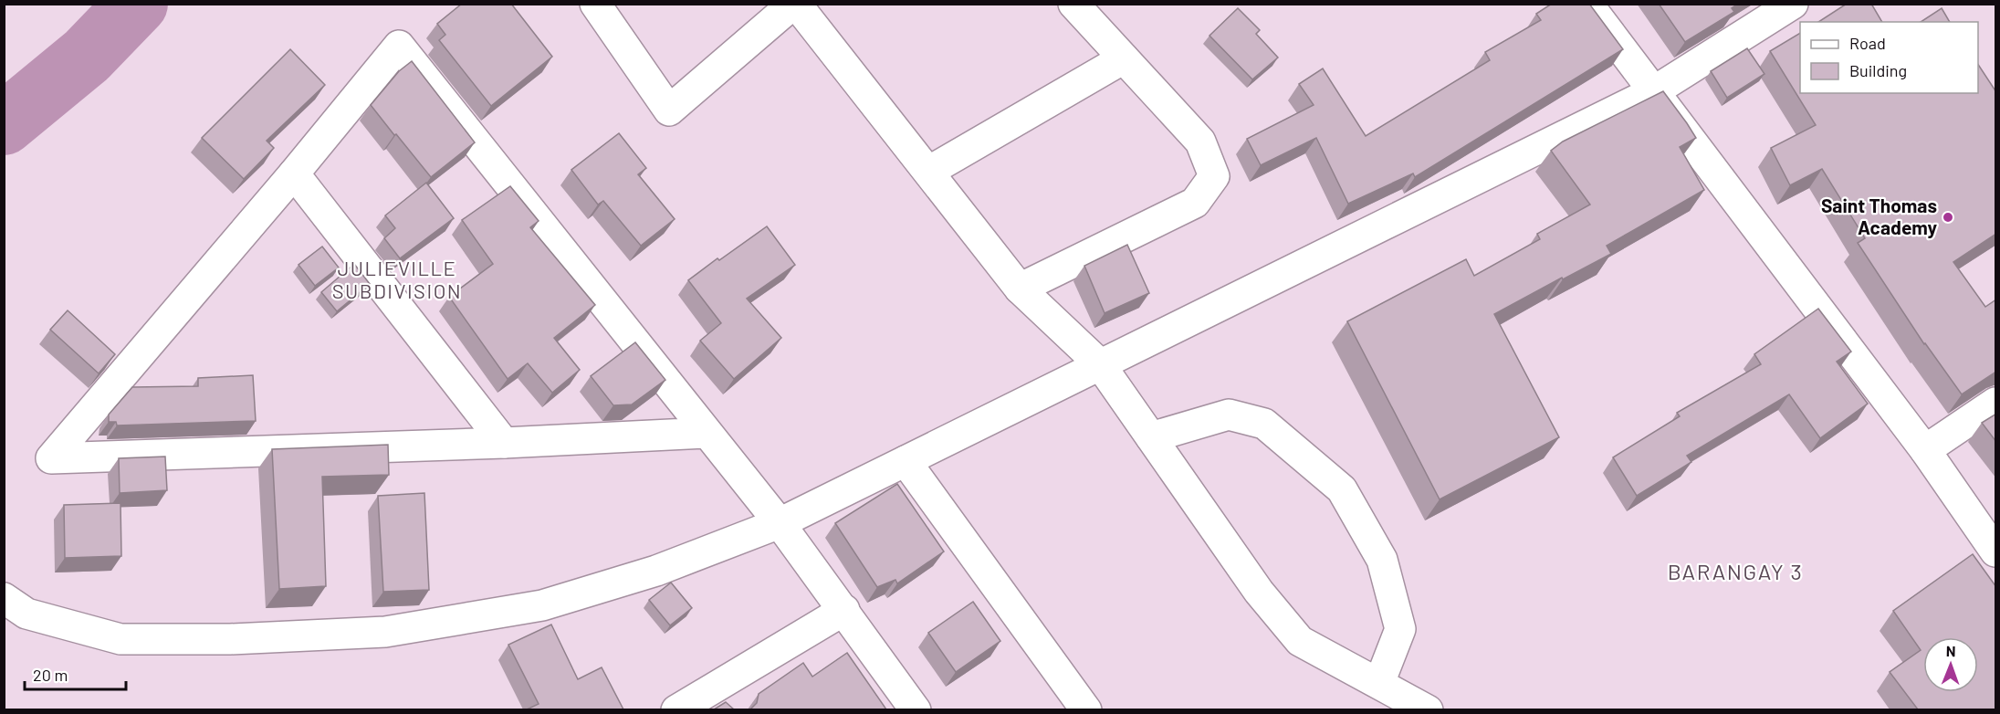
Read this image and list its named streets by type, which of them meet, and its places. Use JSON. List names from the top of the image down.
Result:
{
  "districts": ["JULIEVILLE SUBDIVISION", "BARANGAY 3"],
  "places": ["Saint Thomas Academy"],
  "legend": ["Road", "Building"],
  "scale_bar": "20 m",
  "north": "top"
}
